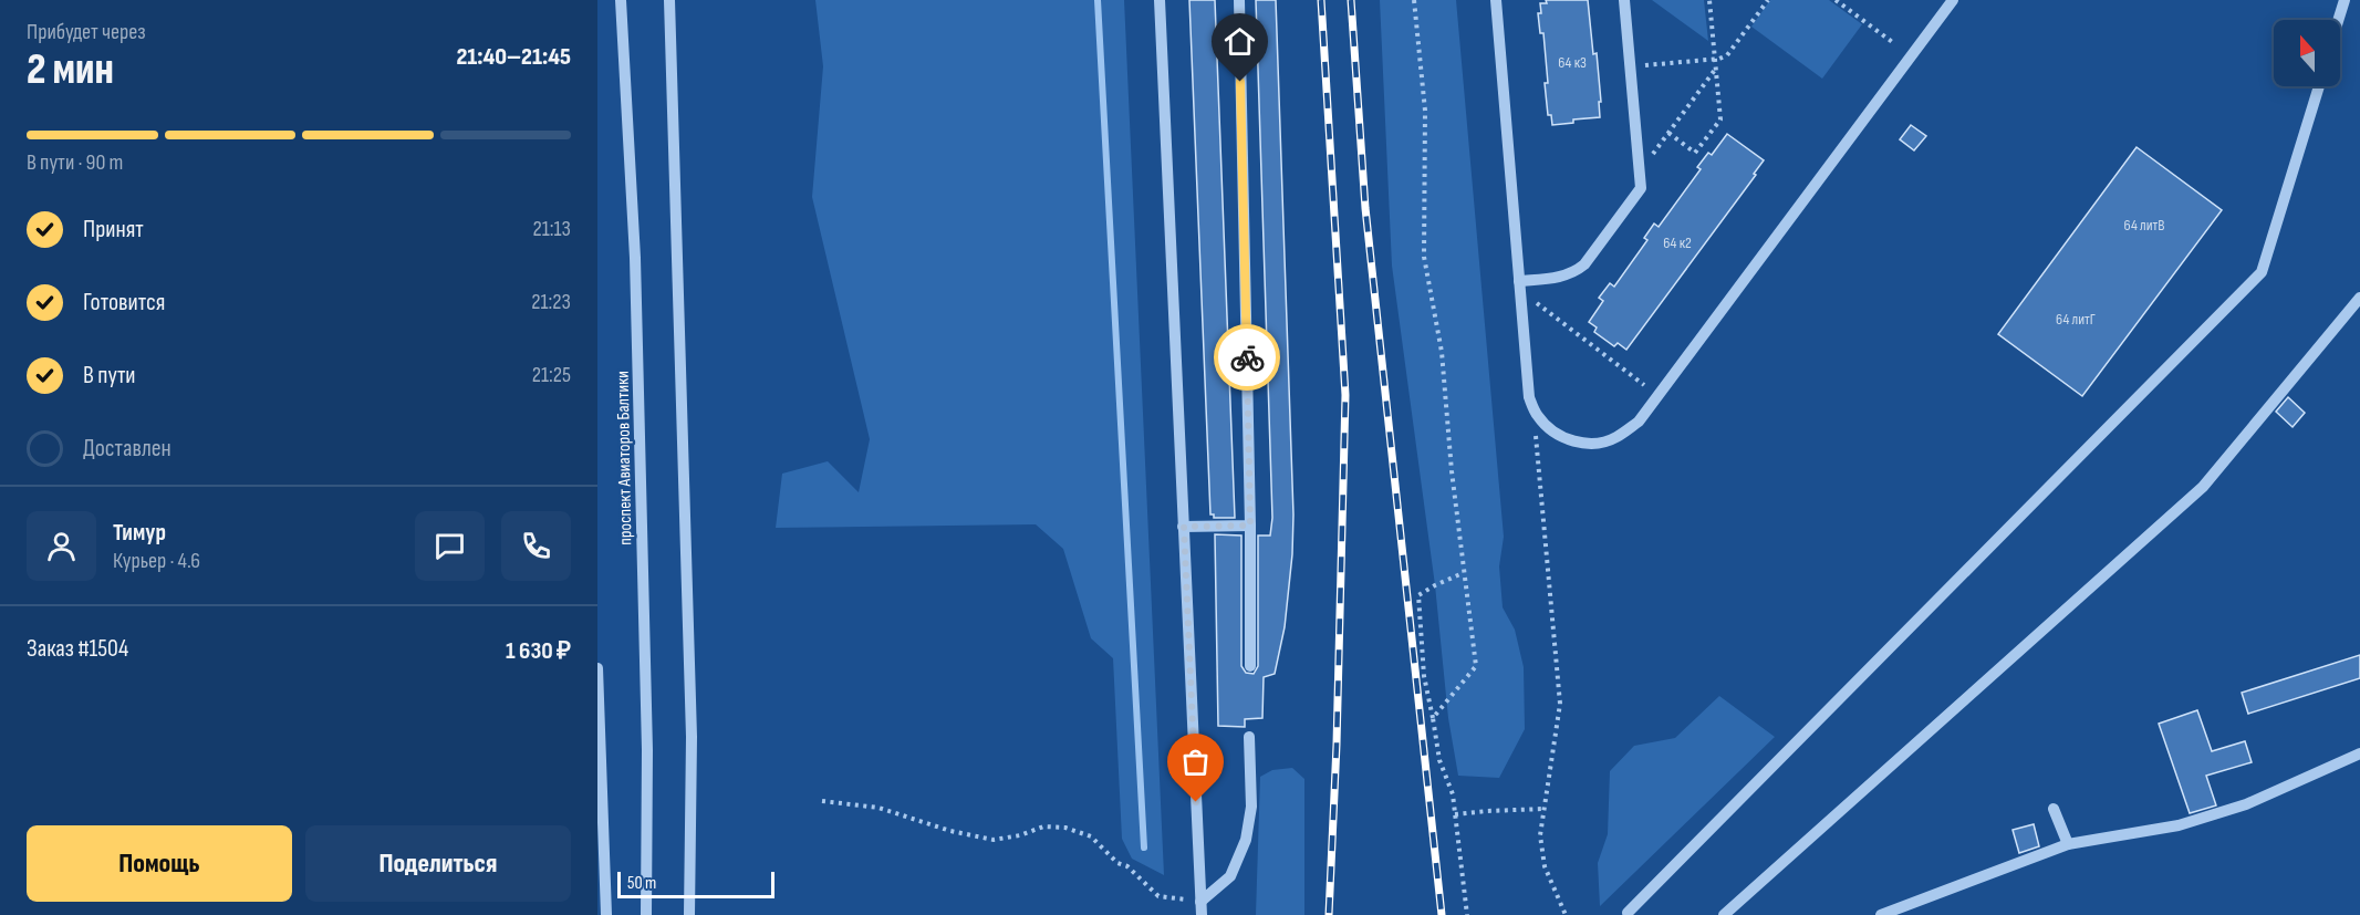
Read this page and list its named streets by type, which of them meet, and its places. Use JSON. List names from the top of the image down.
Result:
{
  "streets": {
    "street": ["проспект Авиаторов Балтики"]
  },
  "house_numbers": [
    "64 к3",
    "64 литВ",
    "64 к2",
    "64 литГ"
  ],
  "scale_bar": "50 m",
  "north": "top",
  "page": {
    "heading": ["2 мин", "Прибудет через", "21:40–21:45"],
    "panel": [
      "Тимур",
      "Курьер · 4.6",
      "Заказ #1504",
      "1 630 ₽"
    ],
    "bar": "В пути · 90 m",
    "list": [
      ["Принят", "21:13"],
      ["Готовится", "21:23"],
      ["В пути", "21:25"],
      "Доставлен"
    ],
    "buttons": ["Помощь", "Поделиться"],
    "scale": "50 m"
  }
}
